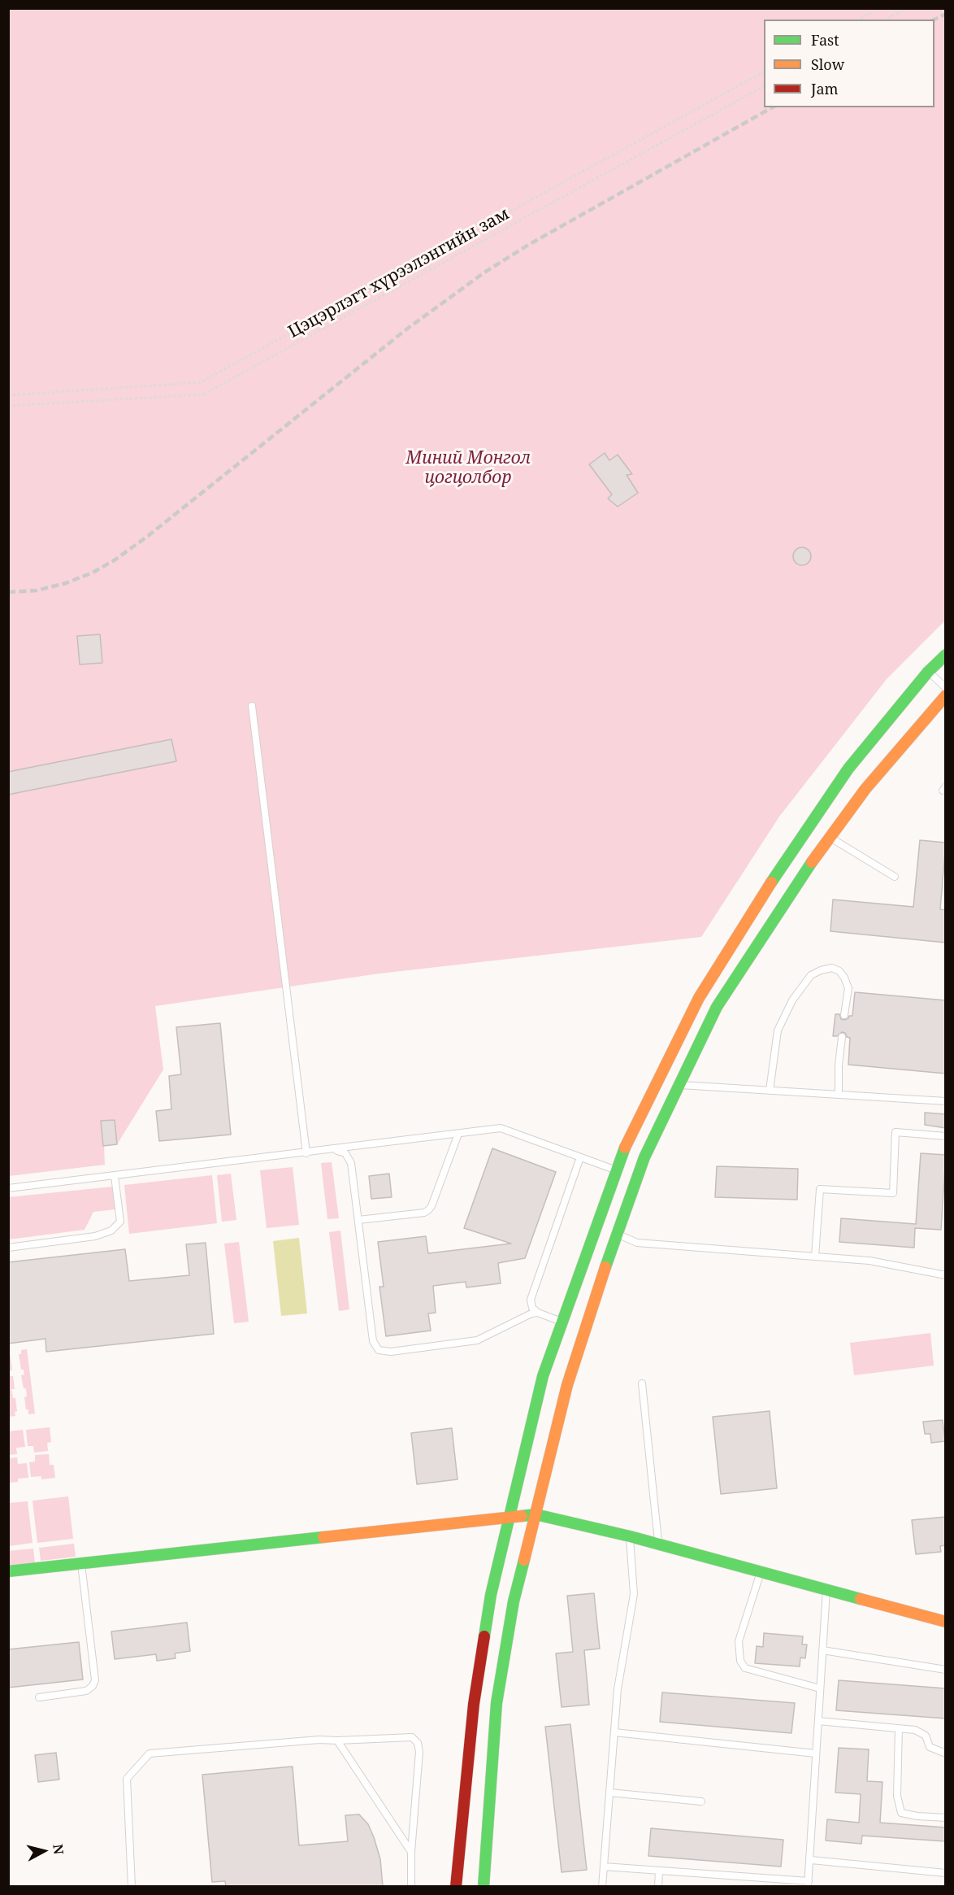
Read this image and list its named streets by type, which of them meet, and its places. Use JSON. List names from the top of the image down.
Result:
{
  "streets": {
    "path": ["Цэцэрлэгт хүрээлэнгийн зам"]
  },
  "parks": ["Миний Монгол цогцолбор"],
  "legend": ["Fast", "Slow", "Jam"],
  "north": "right"
}
